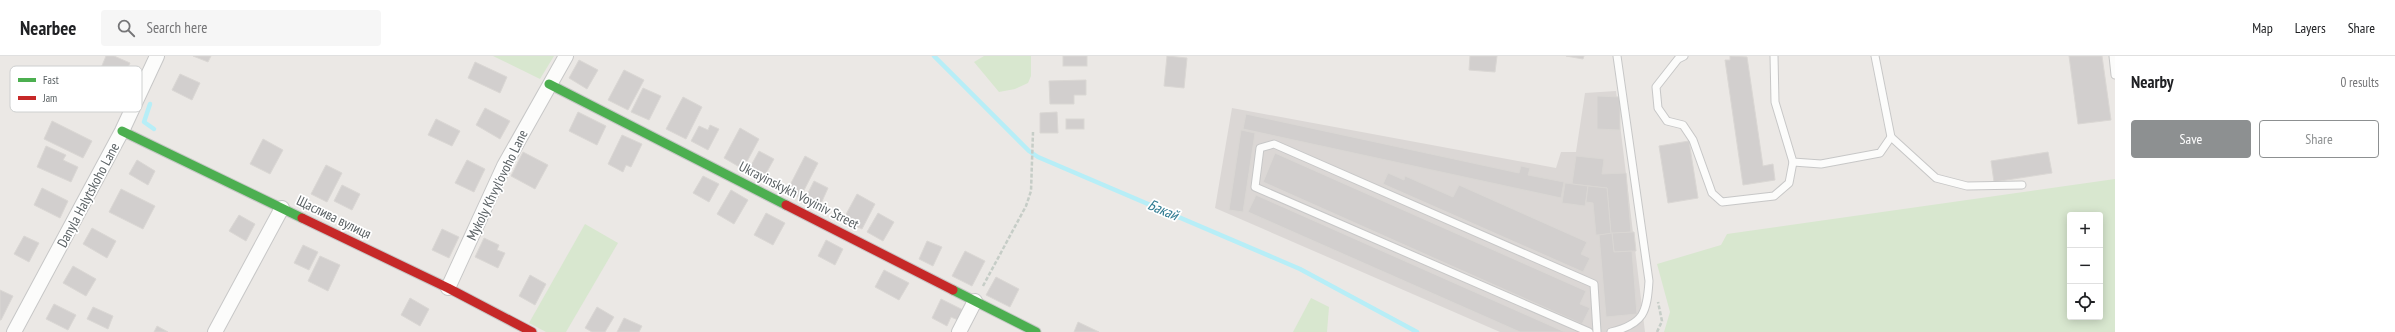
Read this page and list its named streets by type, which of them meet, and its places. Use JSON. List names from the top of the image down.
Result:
{
  "streets": {
    "street": [
      "Mykoly Khvyl'ovoho Lane",
      "Danyla Halytskoho Lane",
      "Ukrayinskykh Voyiniv Street",
      "Щаслива вулиця"
    ]
  },
  "crossings": [
    ["Mykoly Khvyl'ovoho Lane", "Ukrayinskykh Voyiniv Street"],
    ["Mykoly Khvyl'ovoho Lane", "Щаслива вулиця"],
    ["Danyla Halytskoho Lane", "Щаслива вулиця"]
  ],
  "water": ["Бакай"],
  "legend": ["Fast", "Jam"],
  "page": {
    "header": "Nearbee",
    "search": "Search here",
    "nav": ["Map", "Layers", "Share"],
    "heading": ["Nearby", "0 results"],
    "buttons": ["Save", "Share"],
    "map_buttons": ["+", "−"]
  }
}
